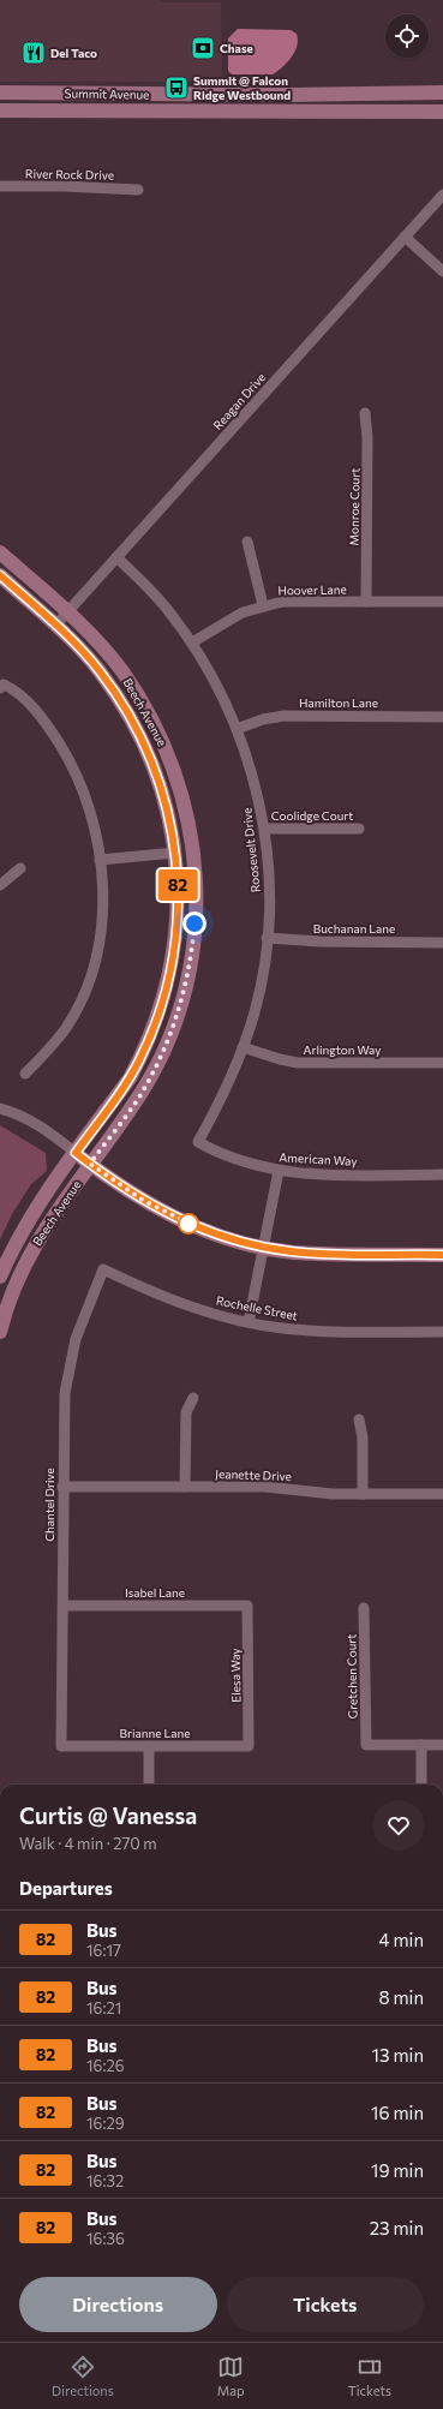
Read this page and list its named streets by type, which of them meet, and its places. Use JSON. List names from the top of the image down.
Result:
{
  "streets": {
    "main road": ["Summit Avenue", "Beech Avenue"],
    "street": [
      "River Rock Drive",
      "Reagan Drive",
      "Monroe Court",
      "Hoover Lane",
      "Hamilton Lane",
      "Coolidge Court",
      "Roosevelt Drive",
      "Buchanan Lane",
      "Arlington Way",
      "American Way",
      "Rochelle Street",
      "Jeanette Drive",
      "Chantel Drive",
      "Isabel Lane",
      "Elesa Way",
      "Gretchen Court",
      "Brianne Lane"
    ]
  },
  "crossings": [
    ["Reagan Drive", "Beech Avenue"],
    ["Reagan Drive", "Roosevelt Drive"],
    ["Monroe Court", "Hoover Lane"],
    ["Hoover Lane", "Roosevelt Drive"],
    ["Hamilton Lane", "Roosevelt Drive"],
    ["Coolidge Court", "Roosevelt Drive"],
    ["Roosevelt Drive", "Buchanan Lane"],
    ["Roosevelt Drive", "Arlington Way"],
    ["Roosevelt Drive", "American Way"],
    ["Rochelle Street", "Chantel Drive"],
    ["Jeanette Drive", "Chantel Drive"],
    ["Chantel Drive", "Isabel Lane"],
    ["Chantel Drive", "Brianne Lane"],
    ["Isabel Lane", "Elesa Way"],
    ["Elesa Way", "Brianne Lane"]
  ],
  "places": {
    "bank": ["Chase"],
    "restaurant": ["Del Taco"],
    "bus stop": ["Summit @ Falcon Ridge Westbound"]
  },
  "lines": ["bus line 82"],
  "page": {
    "on_map": "82",
    "heading": [
      ["Curtis @ Vanessa", "Walk · 4 min · 270 m"],
      "Departures"
    ],
    "list": [
      {
        "mark": "82",
        "name": "Bus",
        "note": "16:17",
        "value": "4 min"
      },
      {
        "mark": "82",
        "name": "Bus",
        "note": "16:21",
        "value": "8 min"
      },
      {
        "mark": "82",
        "name": "Bus",
        "note": "16:26",
        "value": "13 min"
      },
      {
        "mark": "82",
        "name": "Bus",
        "note": "16:29",
        "value": "16 min"
      },
      {
        "mark": "82",
        "name": "Bus",
        "note": "16:32",
        "value": "19 min"
      },
      {
        "mark": "82",
        "name": "Bus",
        "note": "16:36",
        "value": "23 min"
      }
    ],
    "buttons": ["Directions", "Tickets"],
    "tabs": ["Directions", "Map", "Tickets"]
  }
}
